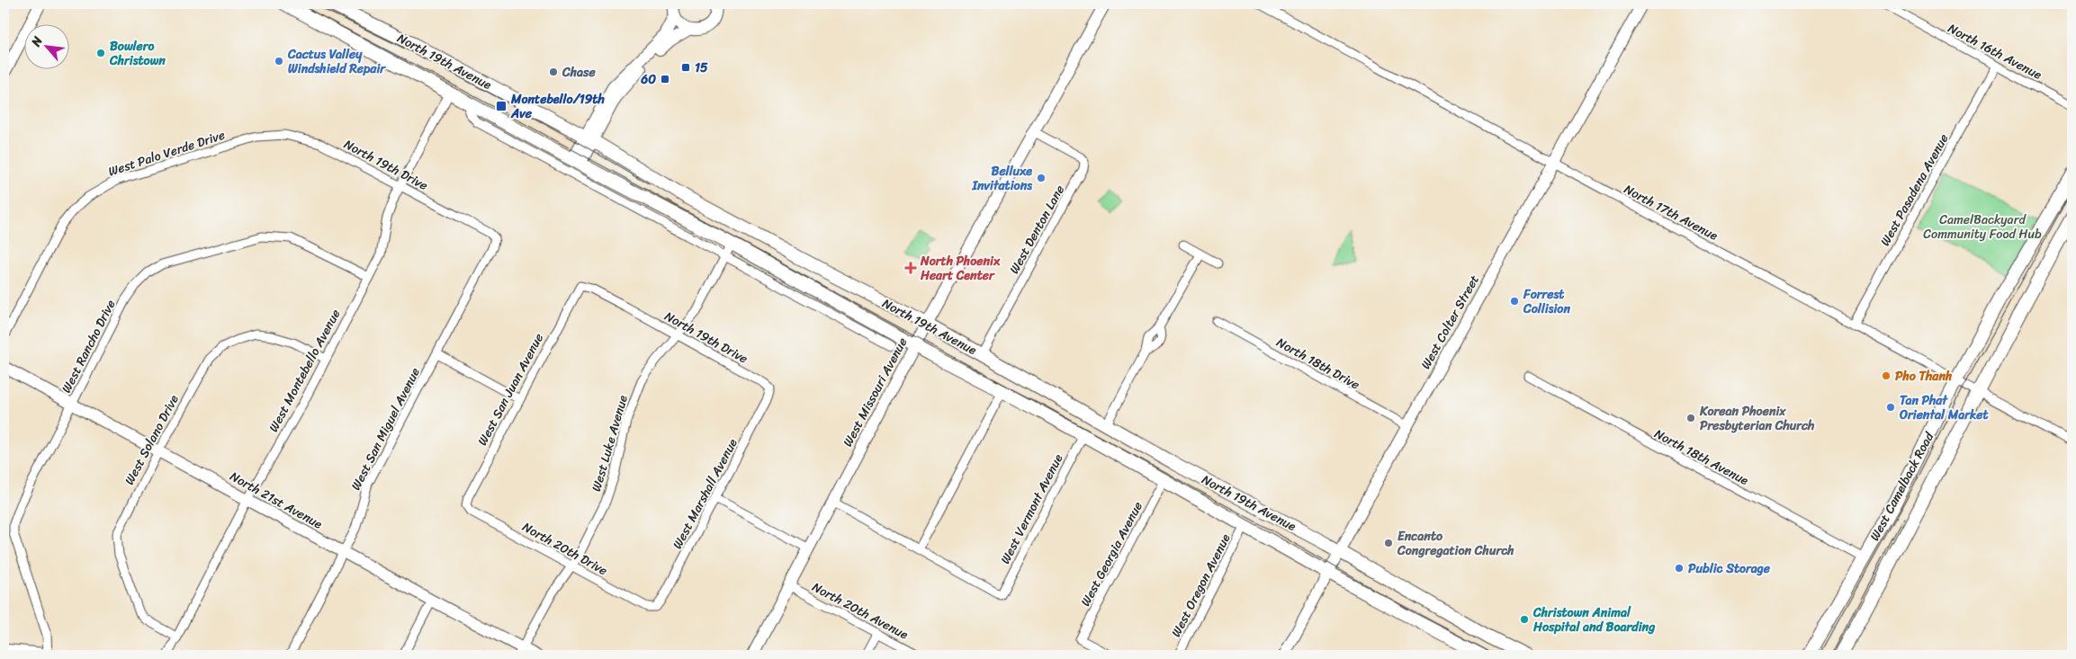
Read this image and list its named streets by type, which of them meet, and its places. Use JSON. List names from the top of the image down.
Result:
{
  "streets": {
    "main road": ["North 19th Avenue", "West Camelback Road"],
    "street": [
      "North 16th Avenue",
      "West Palo Verde Drive",
      "North 19th Drive",
      "West Pasadena Avenue",
      "North 17th Avenue",
      "West Denton Lane",
      "West Colter Street",
      "West Rancho Drive",
      "North 18th Drive",
      "West Montebello Avenue",
      "West San Juan Avenue",
      "West Missouri Avenue",
      "West San Miguel Avenue",
      "West Solano Drive",
      "West Luke Avenue",
      "North 18th Avenue",
      "West Marshall Avenue",
      "North 21st Avenue",
      "West Vermont Avenue",
      "North 20th Drive",
      "West Georgia Avenue",
      "West Oregon Avenue",
      "North 20th Avenue"
    ]
  },
  "crossings": [
    ["North 16th Avenue", "West Pasadena Avenue"],
    ["North 19th Avenue", "West Denton Lane"],
    ["North 19th Avenue", "West Colter Street"],
    ["North 19th Avenue", "West Montebello Avenue"],
    ["North 19th Avenue", "West Missouri Avenue"],
    ["North 19th Avenue", "West Luke Avenue"],
    ["North 19th Avenue", "West Vermont Avenue"],
    ["North 19th Avenue", "West Georgia Avenue"],
    ["North 19th Avenue", "West Oregon Avenue"],
    ["West Palo Verde Drive", "North 19th Drive"],
    ["North 19th Drive", "West Montebello Avenue"],
    ["North 19th Drive", "West San Juan Avenue"],
    ["North 19th Drive", "West San Miguel Avenue"],
    ["North 19th Drive", "West Luke Avenue"],
    ["North 19th Drive", "West Marshall Avenue"],
    ["West Pasadena Avenue", "North 17th Avenue"],
    ["North 17th Avenue", "West Colter Street"],
    ["North 17th Avenue", "West Camelback Road"],
    ["West Denton Lane", "West Missouri Avenue"],
    ["West Colter Street", "North 18th Drive"],
    ["West Rancho Drive", "West Montebello Avenue"],
    ["West Rancho Drive", "North 21st Avenue"],
    ["West Montebello Avenue", "West Solano Drive"],
    ["West Montebello Avenue", "North 21st Avenue"],
    ["West San Juan Avenue", "North 20th Drive"],
    ["West Missouri Avenue", "North 20th Avenue"],
    ["West San Miguel Avenue", "North 21st Avenue"],
    ["West Solano Drive", "North 21st Avenue"],
    ["West Luke Avenue", "North 21st Avenue"],
    ["West Luke Avenue", "North 20th Drive"],
    ["North 18th Avenue", "West Camelback Road"],
    ["West Marshall Avenue", "North 20th Drive"]
  ],
  "parks": ["CamelBackyard Community Food Hub"],
  "places": {
    "other": [
      "Bowlero Christown",
      "Cactus Valley Windshield Repair",
      "Chase",
      "Belluxe Invitations",
      "Forrest Collision",
      "Pho Thanh",
      "Tan Phat Oriental Market",
      "Korean Phoenix Presbyterian Church",
      "Encanto Congregation Church",
      "Public Storage",
      "Christown Animal Hospital and Boarding"
    ],
    "transit": ["15", "60", "Montebello/19th Ave"],
    "health": ["North Phoenix Heart Center"]
  },
  "north": "top left"
}
